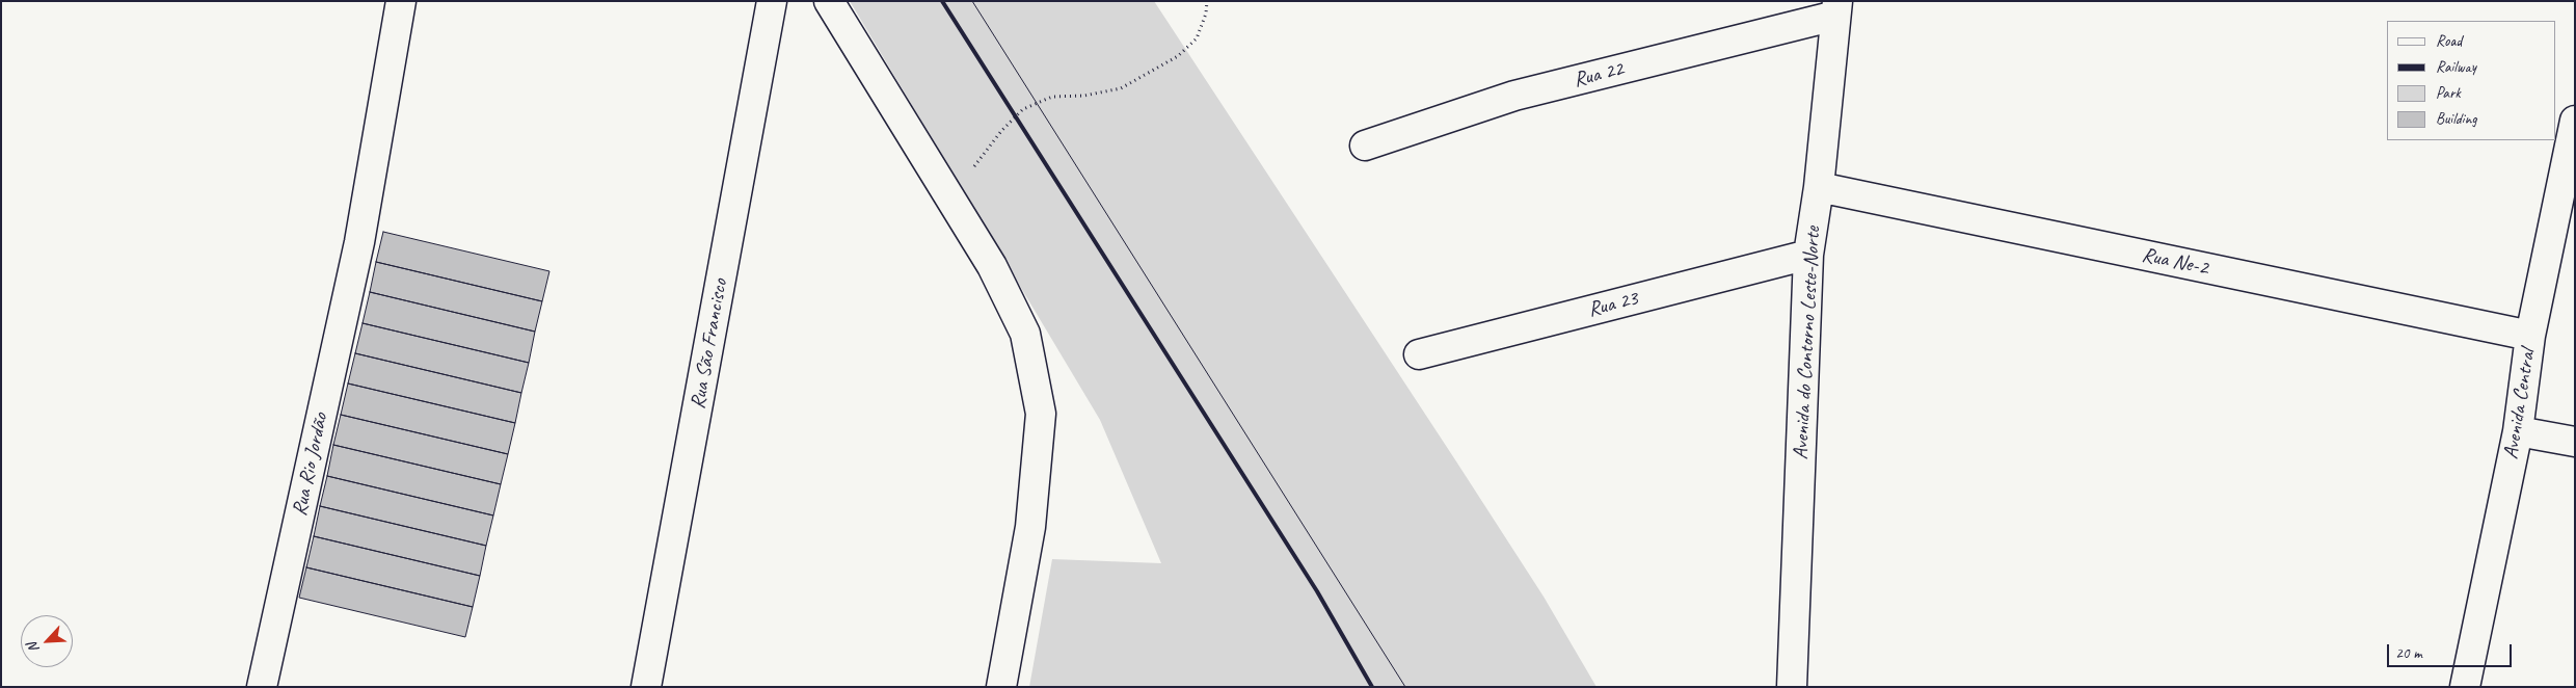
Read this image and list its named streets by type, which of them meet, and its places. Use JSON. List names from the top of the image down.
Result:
{
  "streets": {
    "street": [
      "Rua 22",
      "Rua Ne-2",
      "Rua 23",
      "Avenida do Contorno Leste-Norte",
      "Rua São Francisco",
      "Avenida Central",
      "Rua Rio Jordão"
    ]
  },
  "crossings": [
    ["Rua 22", "Avenida do Contorno Leste-Norte"],
    ["Rua Ne-2", "Avenida do Contorno Leste-Norte"],
    ["Rua Ne-2", "Avenida Central"],
    ["Rua 23", "Avenida do Contorno Leste-Norte"]
  ],
  "legend": [
    "Road",
    "Railway",
    "Park",
    "Building"
  ],
  "scale_bar": "20 m",
  "north": "bottom left"
}
